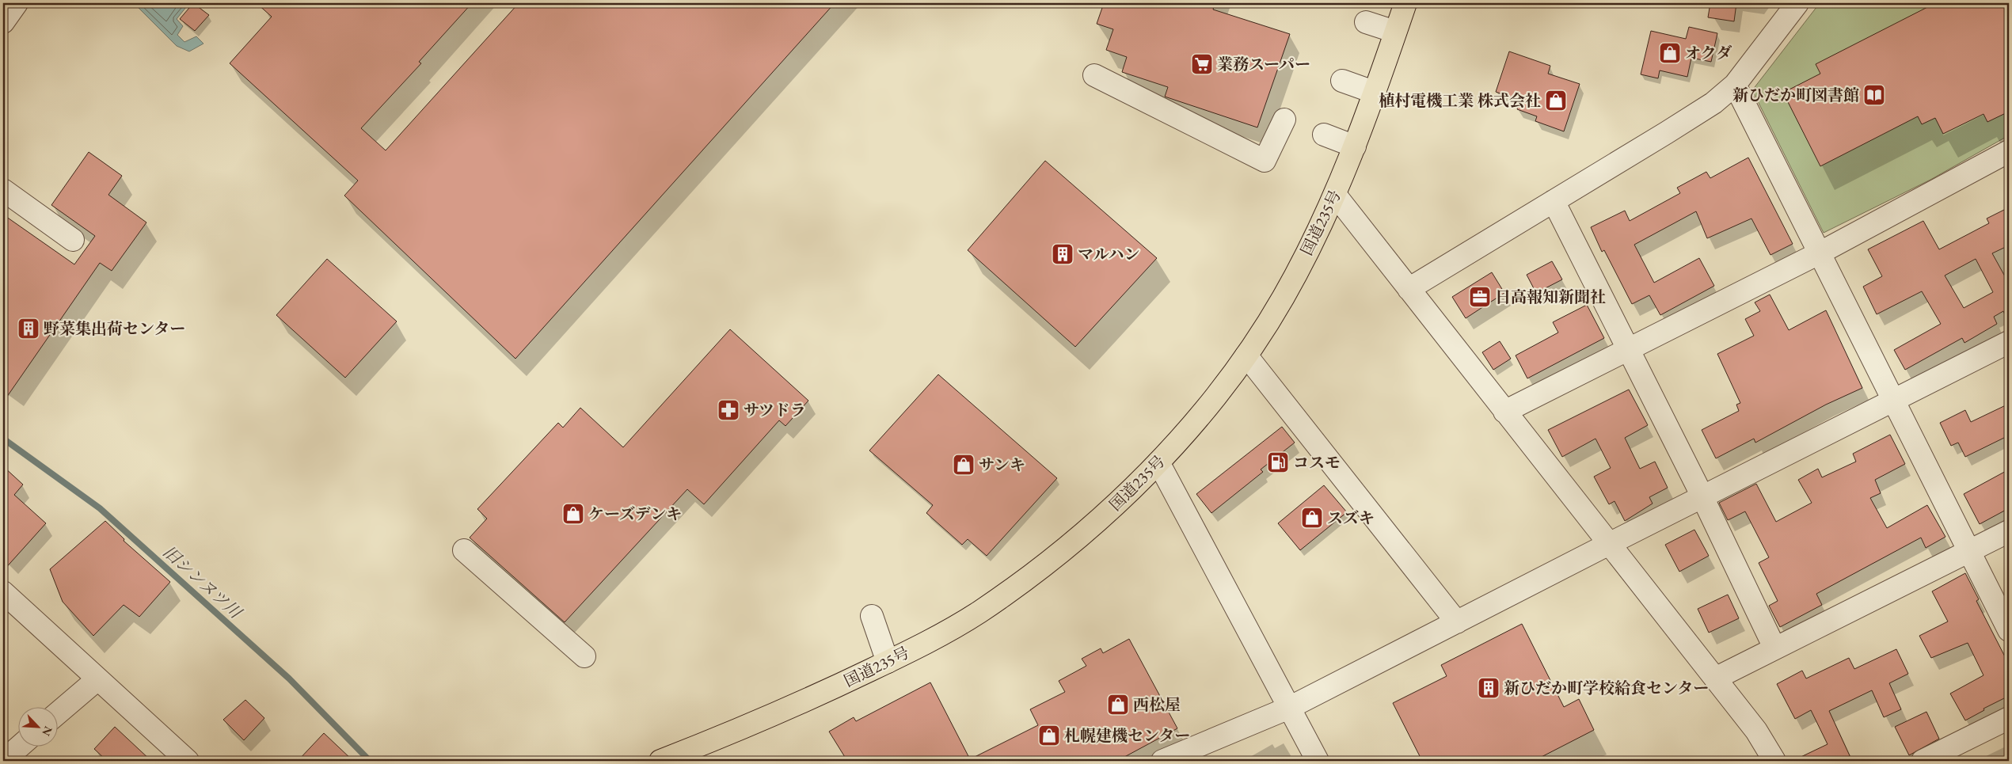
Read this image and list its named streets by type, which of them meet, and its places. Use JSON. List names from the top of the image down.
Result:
{
  "streets": {
    "highway": ["国道235号"]
  },
  "water": ["旧シンヌツ川"],
  "places": {
    "shop": [
      "オクダ",
      "植村電機工業 株式会社",
      "サンキ",
      "ケーズデンキ",
      "スズキ",
      "西松屋",
      "札幌建機センター"
    ],
    "supermarket": ["業務スーパー"],
    "library": ["新ひだか町図書館"],
    "building": ["マルハン", "野菜集出荷センター", "新ひだか町学校給食センター"],
    "office": ["日高報知新聞社"],
    "pharmacy": ["サツドラ"],
    "fuel station": ["コスモ"]
  },
  "north": "bottom right"
}
